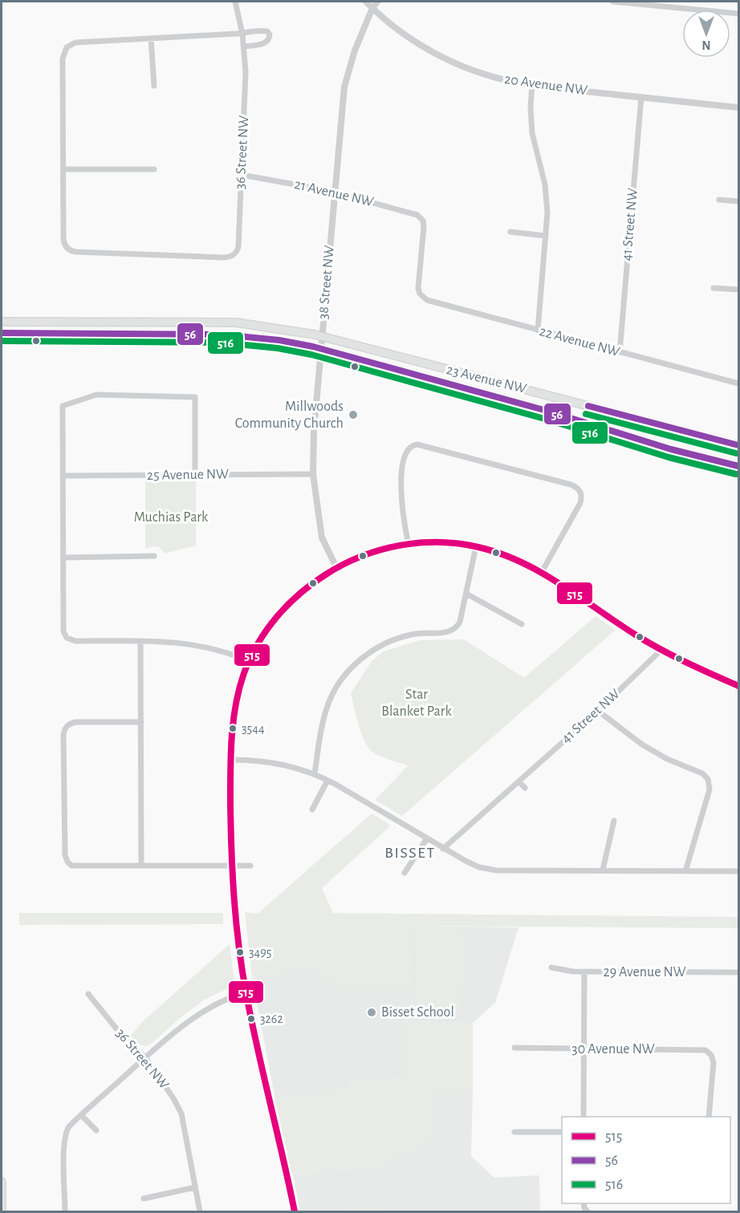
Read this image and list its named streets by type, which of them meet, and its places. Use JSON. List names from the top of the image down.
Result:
{
  "streets": {
    "main road": ["23 Avenue NW"],
    "street": [
      "20 Avenue NW",
      "36 Street NW",
      "21 Avenue NW",
      "41 Street NW",
      "38 Street NW",
      "22 Avenue NW",
      "25 Avenue NW",
      "29 Avenue NW",
      "30 Avenue NW"
    ]
  },
  "crossings": [
    ["20 Avenue NW", "41 Street NW"],
    ["20 Avenue NW", "38 Street NW"],
    ["36 Street NW", "21 Avenue NW"],
    ["21 Avenue NW", "38 Street NW"],
    ["21 Avenue NW", "22 Avenue NW"],
    ["41 Street NW", "22 Avenue NW"],
    ["38 Street NW", "23 Avenue NW"],
    ["38 Street NW", "25 Avenue NW"]
  ],
  "districts": ["BISSET"],
  "parks": ["Muchias Park", "Star Blanket Park"],
  "places": [
    "Millwoods Community Church",
    "3544",
    "3495",
    "Bisset School",
    "3262"
  ],
  "lines": ["transit line 56", "transit line 516", "transit line 515"],
  "legend": ["515", "56", "516"],
  "north": "bottom"
}
